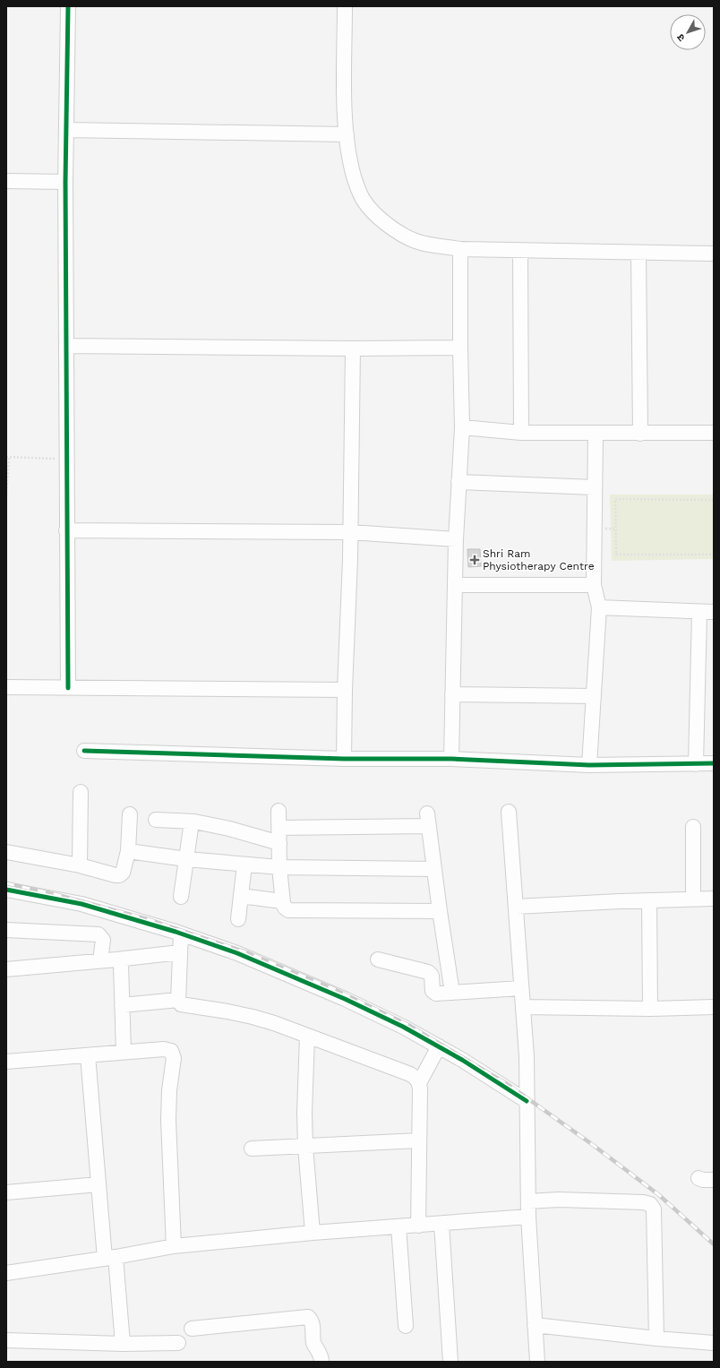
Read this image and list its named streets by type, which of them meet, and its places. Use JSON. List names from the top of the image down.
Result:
{
  "places": {
    "health": ["Shri Ram Physiotherapy Centre"]
  },
  "north": "bottom left"
}
